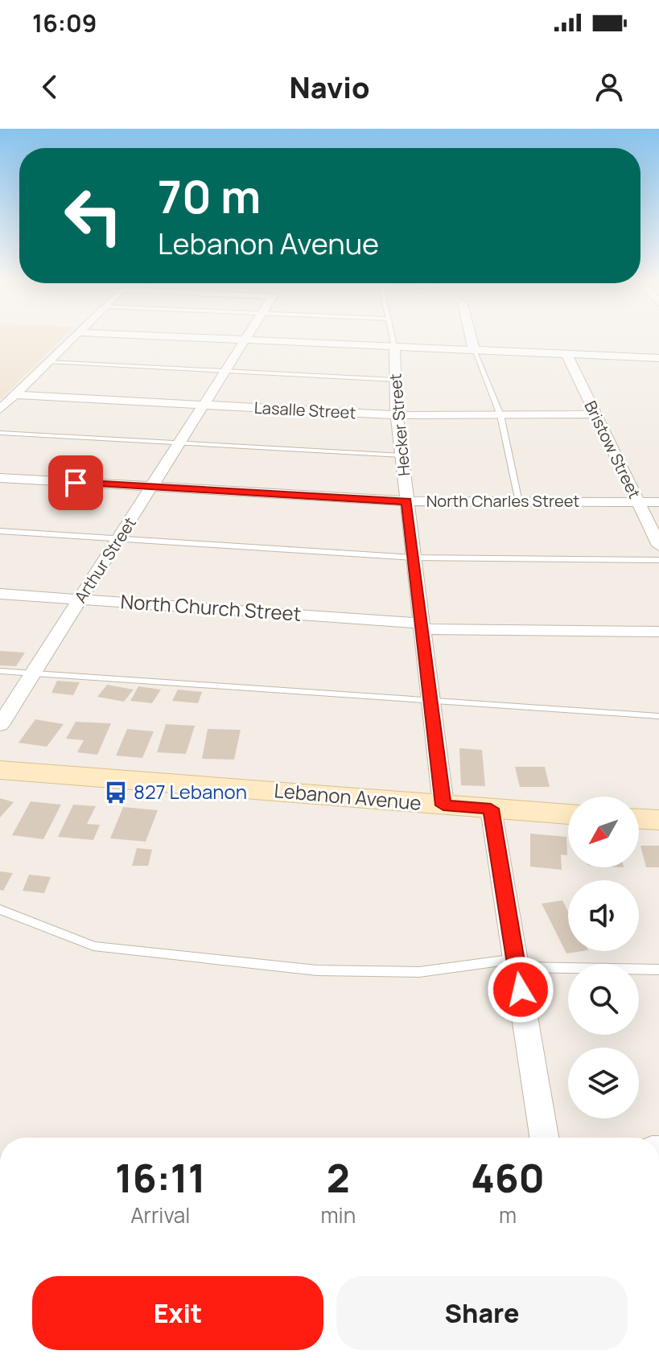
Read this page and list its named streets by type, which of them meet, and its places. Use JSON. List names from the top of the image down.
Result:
{
  "streets": {
    "main road": ["Lebanon Avenue"],
    "street": [
      "Lasalle Street",
      "Hecker Street",
      "Bristow Street",
      "North Charles Street",
      "Arthur Street",
      "North Church Street"
    ]
  },
  "crossings": [
    ["Lasalle Street", "Hecker Street"],
    ["Lasalle Street", "Bristow Street"],
    ["Lasalle Street", "Arthur Street"],
    ["Hecker Street", "North Charles Street"],
    ["Hecker Street", "North Church Street"],
    ["Hecker Street", "Lebanon Avenue"],
    ["Bristow Street", "North Charles Street"],
    ["North Charles Street", "Arthur Street"],
    ["Arthur Street", "North Church Street"]
  ],
  "places": {
    "bus stop": ["827 Lebanon"]
  },
  "north": "bottom left",
  "page": {
    "status": "16:09",
    "header": "Navio",
    "turn": ["70 m", "Lebanon Avenue"],
    "eta": [
      "16:11",
      "Arrival",
      "2",
      "min",
      "460",
      "m"
    ],
    "buttons": ["Exit", "Share"]
  }
}
